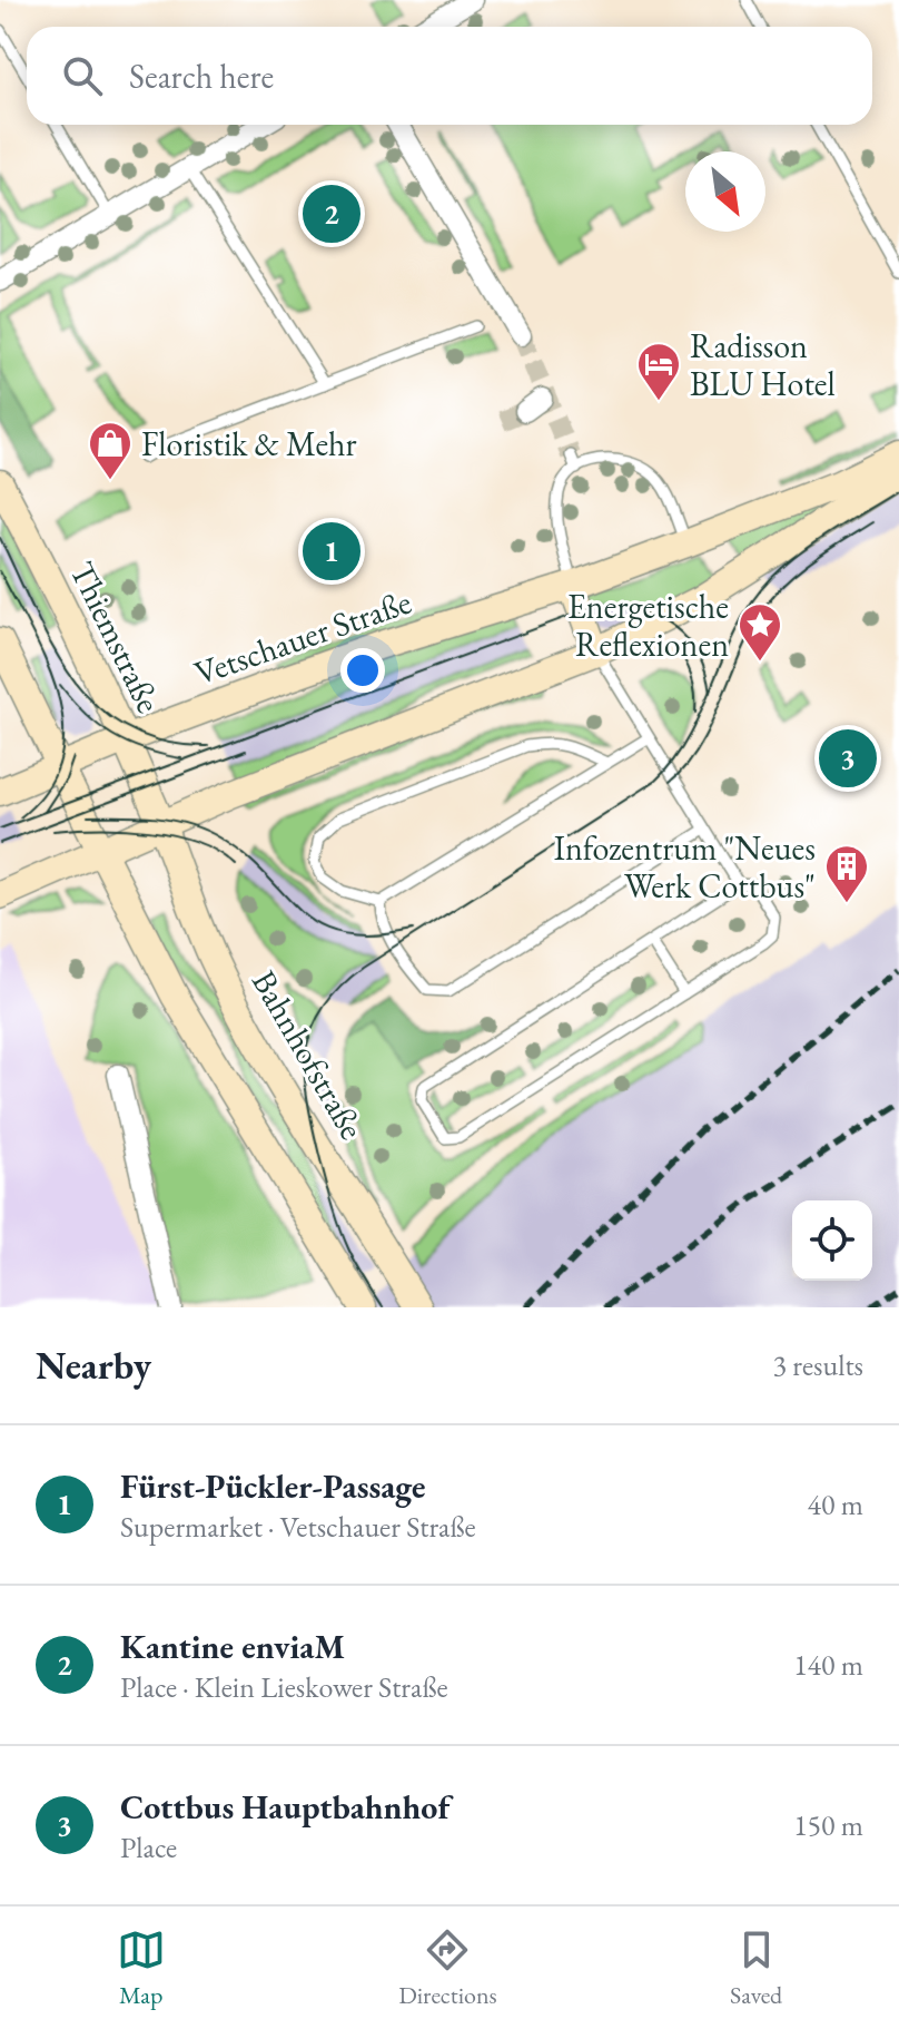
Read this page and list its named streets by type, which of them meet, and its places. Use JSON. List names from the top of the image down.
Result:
{
  "streets": {
    "main road": ["Thiemstraße", "Vetschauer Straße", "Bahnhofstraße"]
  },
  "crossings": [
    ["Thiemstraße", "Vetschauer Straße"],
    ["Thiemstraße", "Bahnhofstraße"]
  ],
  "places": {
    "hotel": ["Radisson BLU Hotel"],
    "shop": ["Floristik & Mehr"],
    "place": ["Energetische Reflexionen"],
    "building": ["Infozentrum \"Neues Werk Cottbus\""]
  },
  "north": "bottom right",
  "page": {
    "search": "Search here",
    "pins": ["2", "1", "3"],
    "heading": ["Nearby", "3 results"],
    "list": [
      {
        "mark": "1",
        "name": "Fürst-Pückler-Passage",
        "note": "Supermarket · Vetschauer Straße",
        "value": "40 m"
      },
      {
        "mark": "2",
        "name": "Kantine enviaM",
        "note": "Place · Klein Lieskower Straße",
        "value": "140 m"
      },
      {
        "mark": "3",
        "name": "Cottbus Hauptbahnhof",
        "note": "Place",
        "value": "150 m"
      }
    ],
    "nav": ["Map", "Directions", "Saved"]
  }
}
